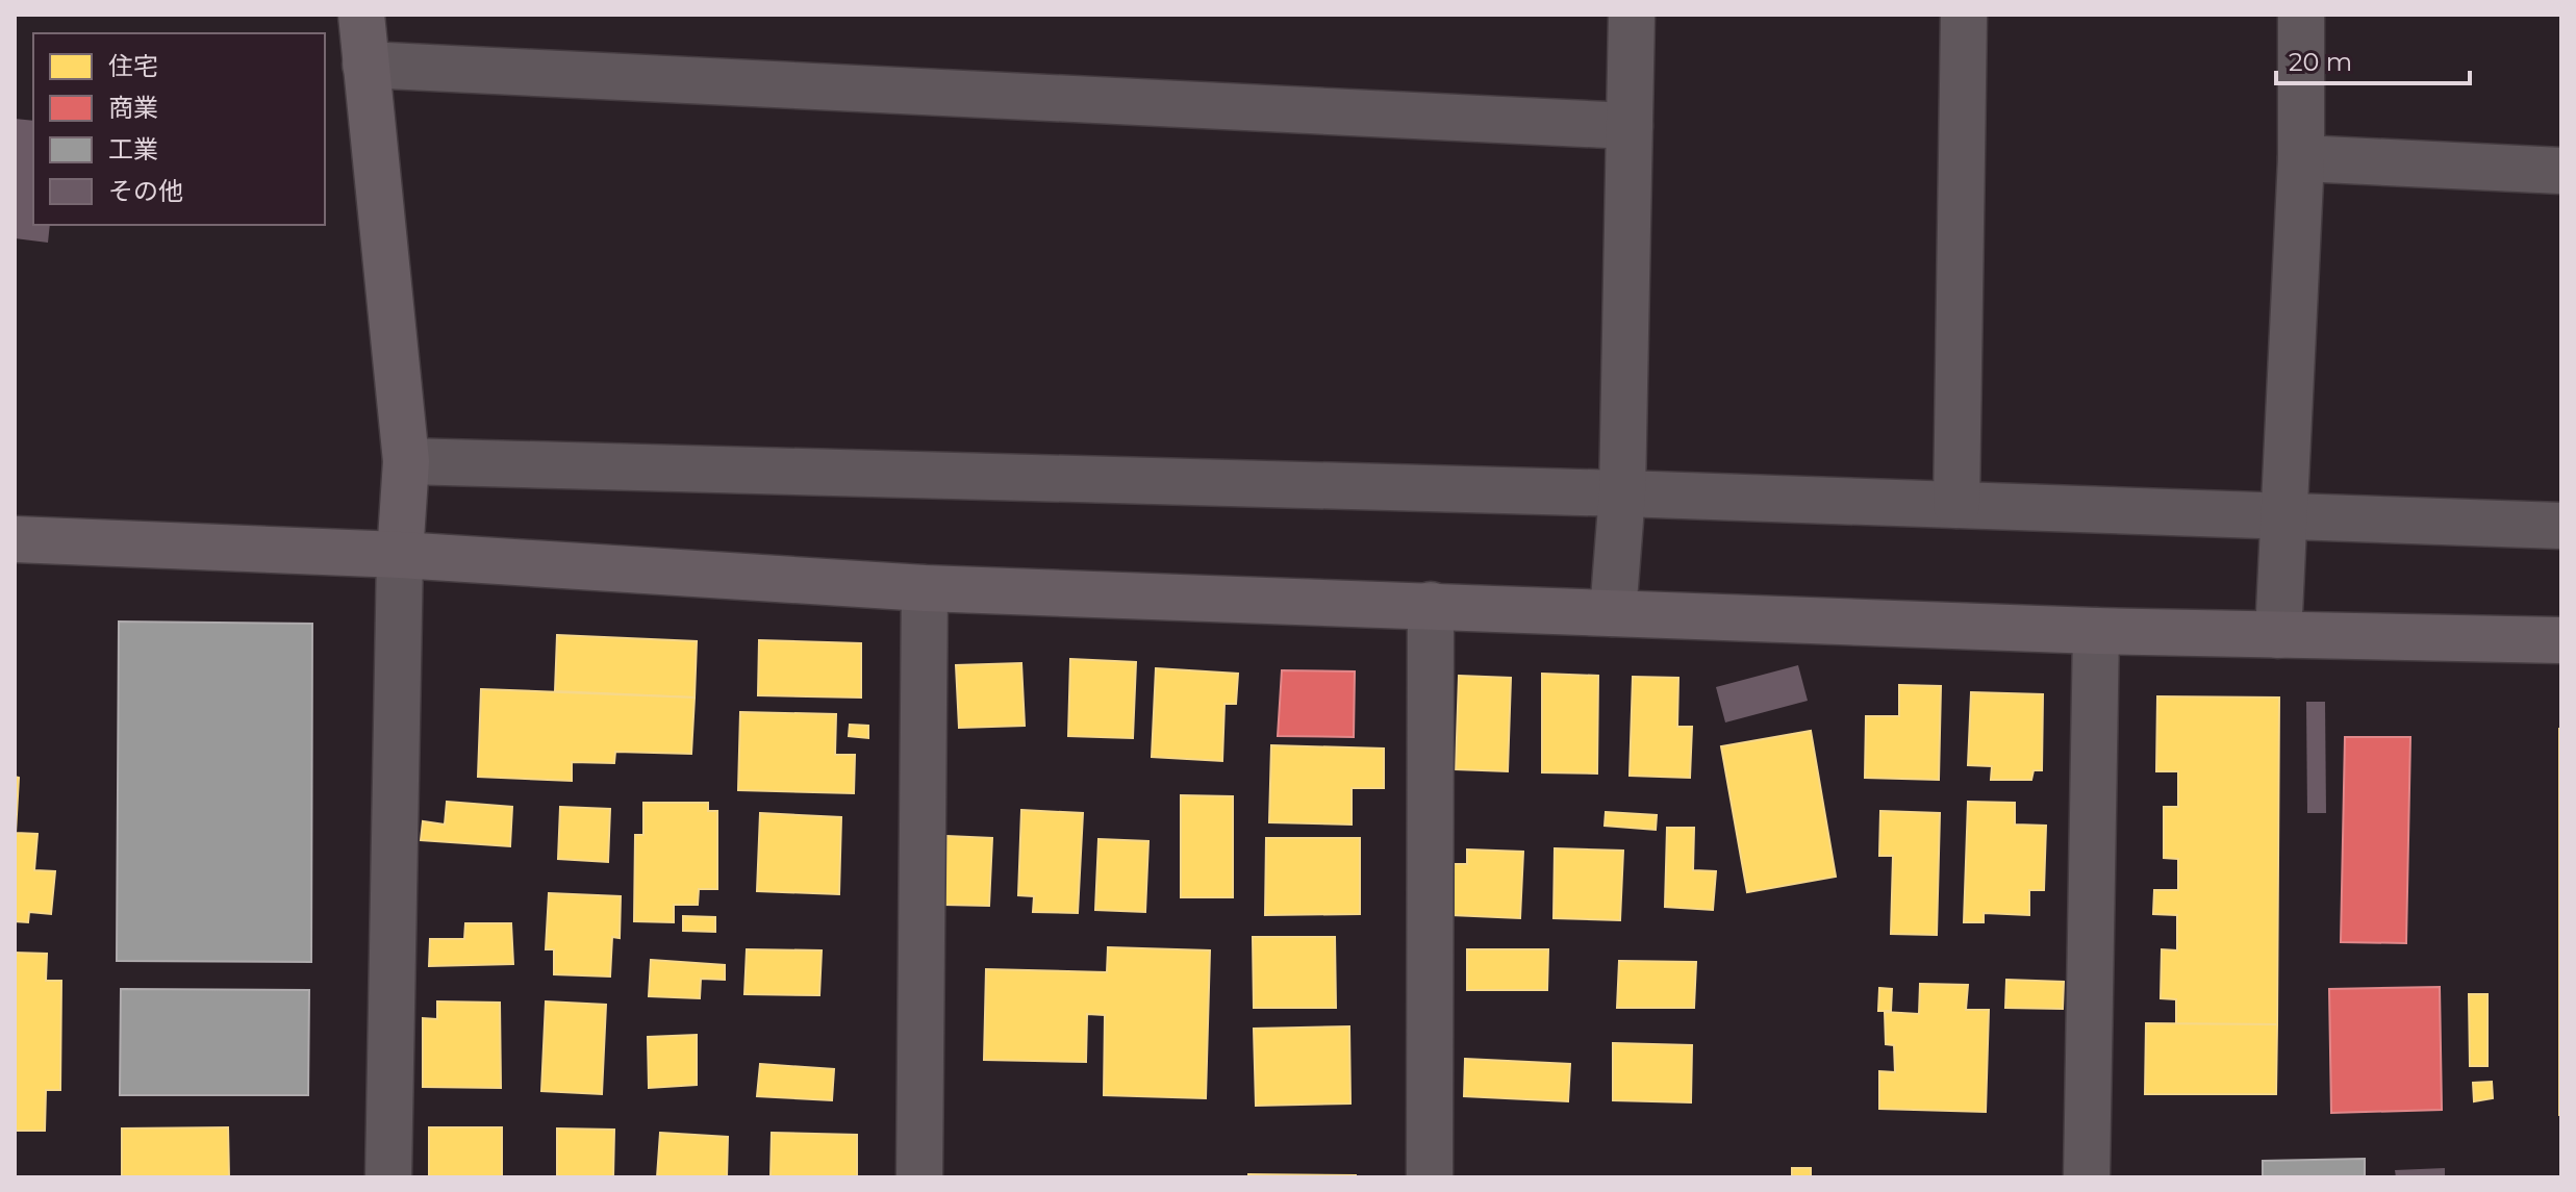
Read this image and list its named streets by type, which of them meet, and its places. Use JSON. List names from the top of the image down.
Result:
{
  "legend": [
    "住宅",
    "商業",
    "工業",
    "その他"
  ],
  "scale_bar": "20 m"
}
